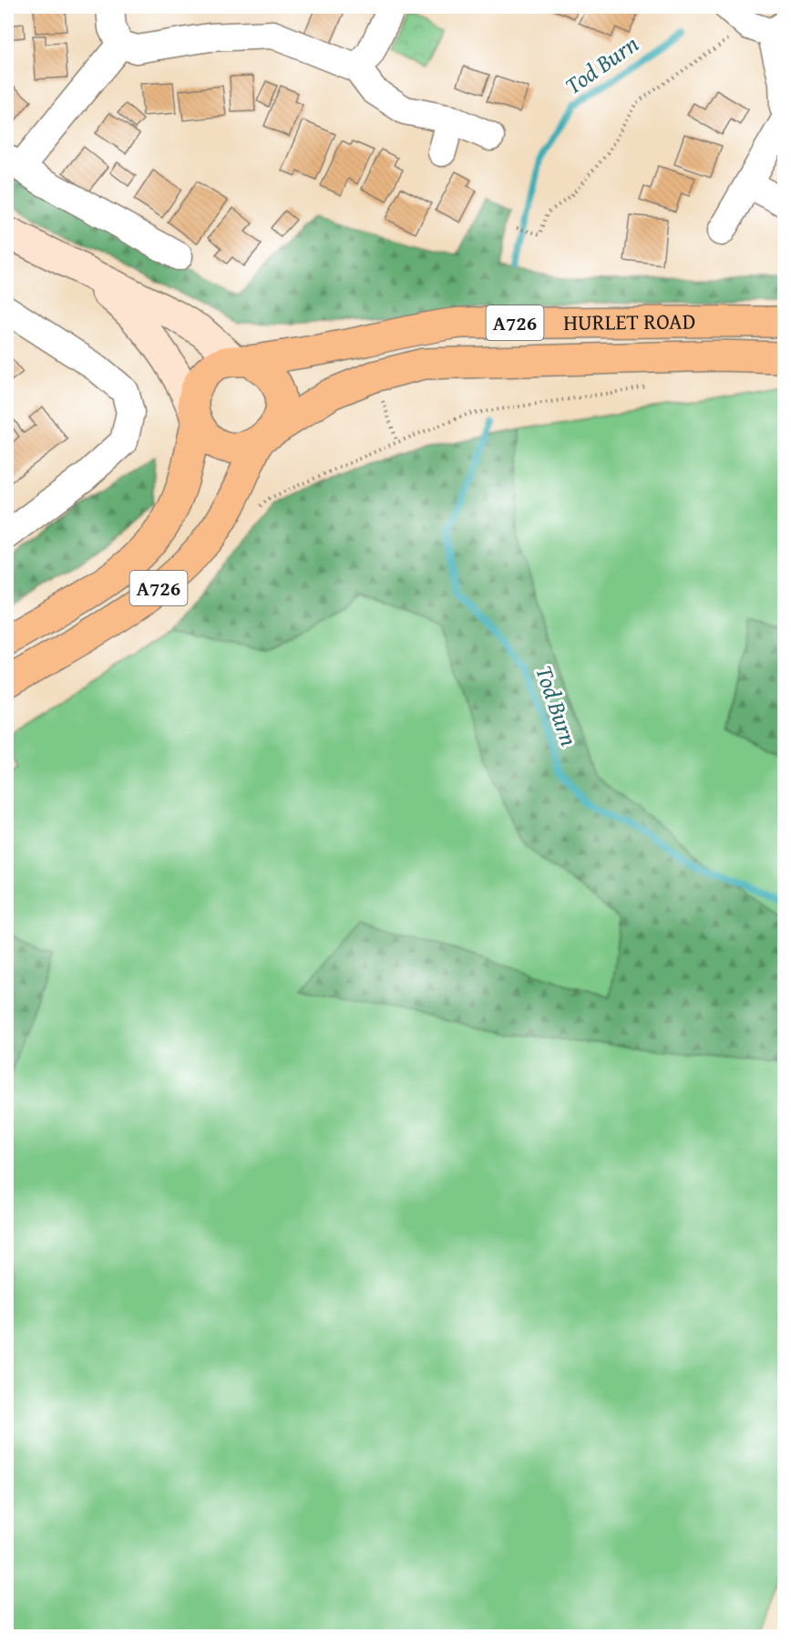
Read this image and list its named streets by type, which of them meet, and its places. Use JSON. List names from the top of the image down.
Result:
{
  "streets": {
    "main road": ["HURLET ROAD", "A726"]
  },
  "crossings": [
    ["HURLET ROAD", "A726"]
  ],
  "water": ["Tod Burn"]
}
